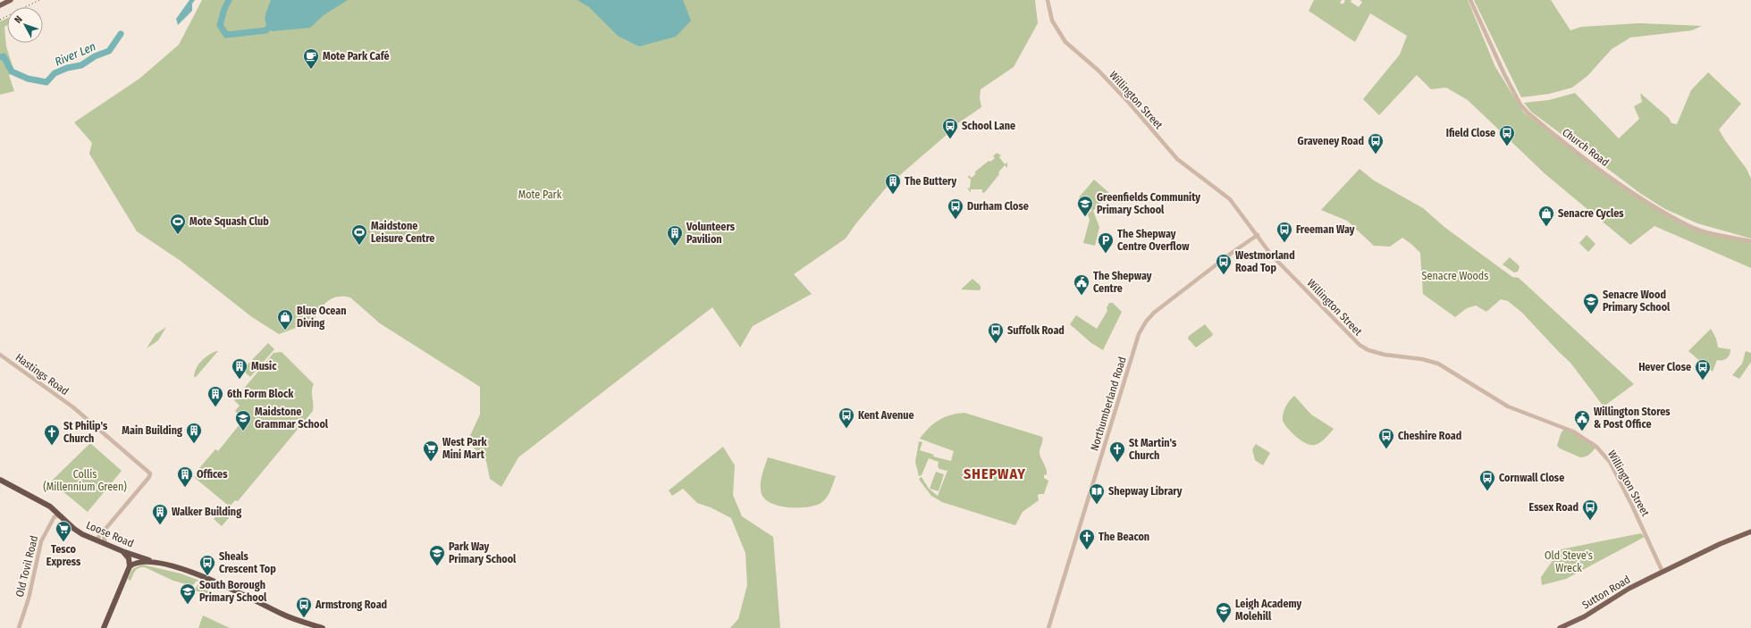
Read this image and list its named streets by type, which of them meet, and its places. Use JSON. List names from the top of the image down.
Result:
{
  "streets": {
    "highway": ["Loose Road"],
    "main road": ["Sutton Road"],
    "street": [
      "Willington Street",
      "Church Road",
      "Hastings Road",
      "Northumberland Road",
      "Old Tovil Road"
    ]
  },
  "crossings": [
    ["Willington Street", "Northumberland Road"],
    ["Willington Street", "Sutton Road"],
    ["Loose Road", "Old Tovil Road"]
  ],
  "districts": ["SHEPWAY"],
  "water": ["River Len"],
  "parks": [
    "Mote Park",
    "Senacre Woods",
    "Collis (Millennium Green)",
    "Old Steve's Wreck"
  ],
  "places": {
    "cafe": ["Mote Park Café"],
    "bus stop": [
      "School Lane",
      "Ifield Close",
      "Graveney Road",
      "Durham Close",
      "Freeman Way",
      "Westmorland Road Top",
      "Suffolk Road",
      "Hever Close",
      "Kent Avenue",
      "Cheshire Road",
      "Cornwall Close",
      "Essex Road",
      "Sheals Crescent Top",
      "Armstrong Road"
    ],
    "building": [
      "The Buttery",
      "Volunteers Pavilion",
      "Music",
      "6th Form Block",
      "Main Building",
      "Offices",
      "Walker Building"
    ],
    "school or university": [
      "Greenfields Community Primary School",
      "Senacre Wood Primary School",
      "Maidstone Grammar School",
      "Park Way Primary School",
      "South Borough Primary School",
      "Leigh Academy Molehill"
    ],
    "shop": ["Senacre Cycles", "Blue Ocean Diving"],
    "sports": ["Mote Squash Club", "Maidstone Leisure Centre"],
    "parking": ["The Shepway Centre Overflow"],
    "public building": ["The Shepway Centre", "Willington Stores & Post Office"],
    "church": ["St Philip's Church", "St Martin's Church", "The Beacon"],
    "supermarket": ["West Park Mini Mart", "Tesco Express"],
    "library": ["Shepway Library"]
  },
  "north": "top left"
}
